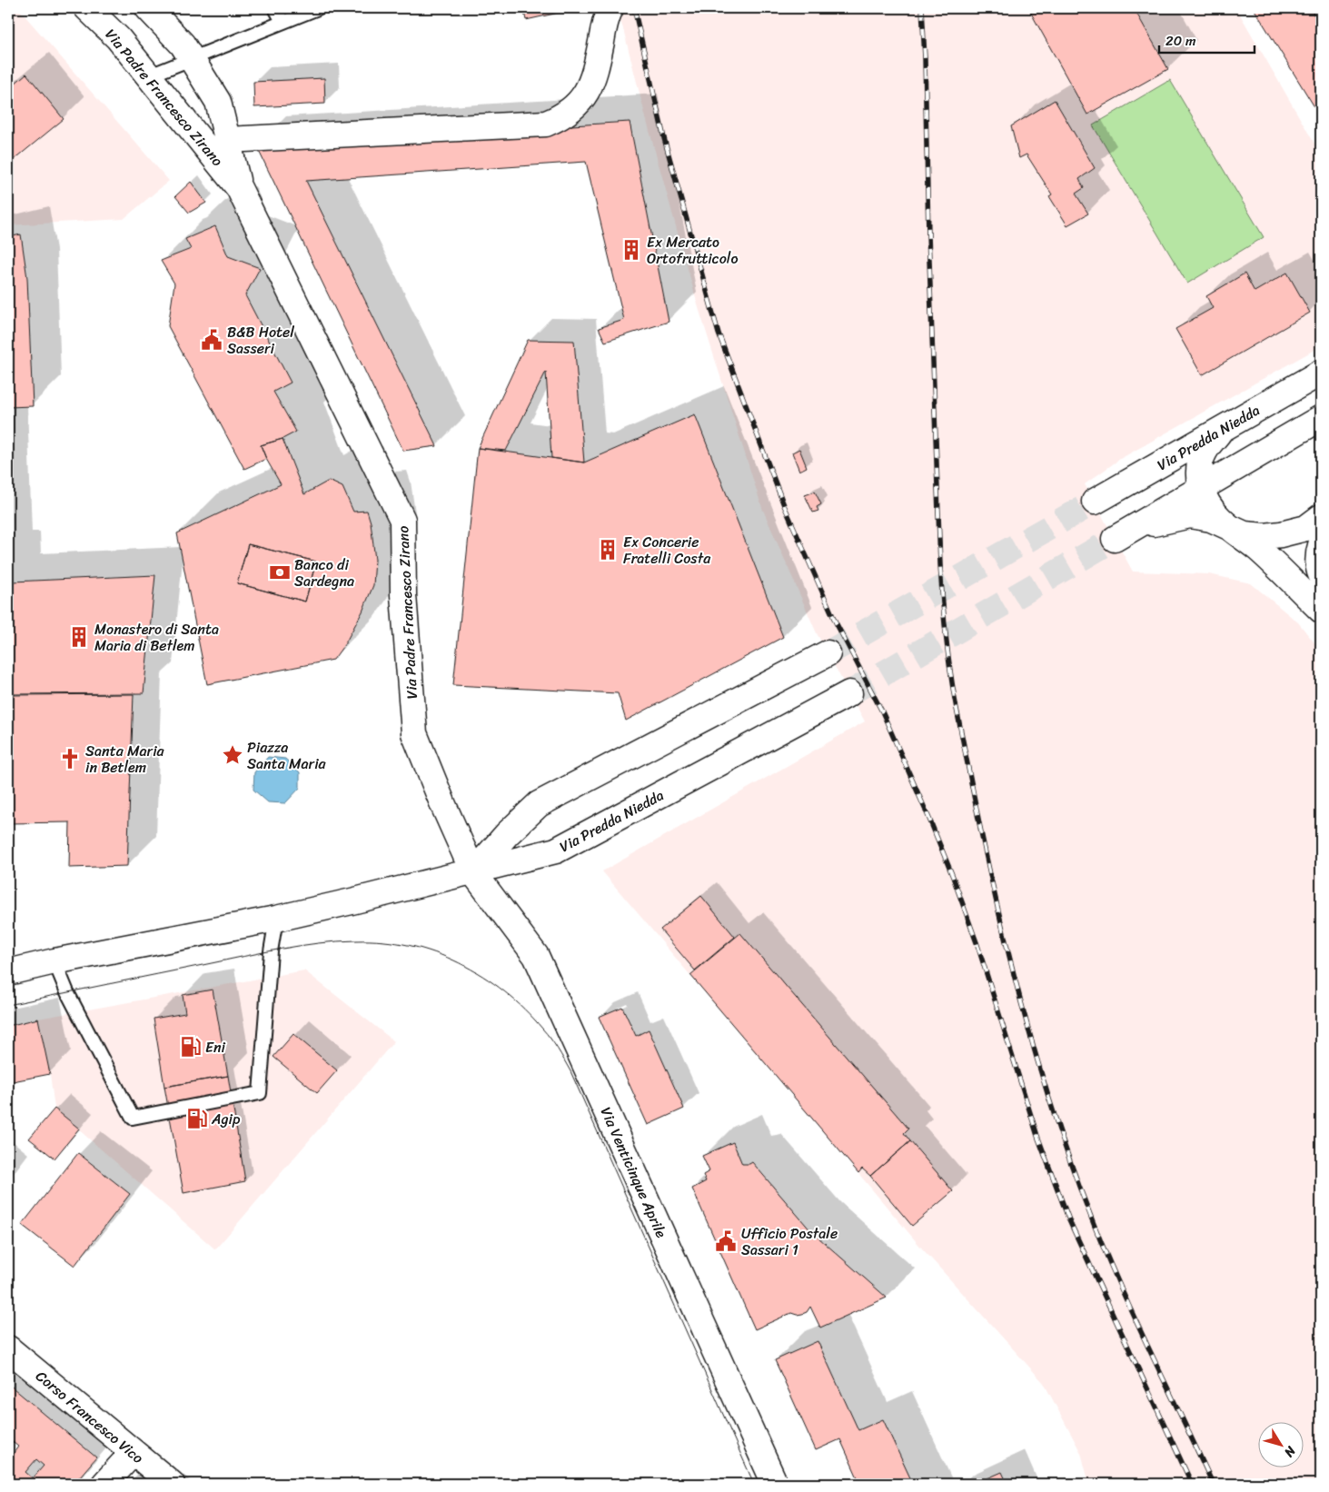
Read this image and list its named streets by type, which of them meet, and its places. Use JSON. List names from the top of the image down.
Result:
{
  "streets": {
    "main road": [
      "Via Padre Francesco Zirano",
      "Via Predda Niedda",
      "Via Venticinque Aprile",
      "Corso Francesco Vico"
    ]
  },
  "crossings": [
    ["Via Padre Francesco Zirano", "Via Predda Niedda"],
    ["Via Padre Francesco Zirano", "Via Venticinque Aprile"],
    ["Via Predda Niedda", "Via Venticinque Aprile"]
  ],
  "places": {
    "building": ["Ex Mercato Ortofrutticolo", "Ex Concerie Fratelli Costa", "Monastero di Santa Maria di Betlem"],
    "public building": ["B&B Hotel Sasseri", "Ufficio Postale Sassari 1"],
    "bank": ["Banco di Sardegna"],
    "place": ["Piazza Santa Maria"],
    "church": ["Santa Maria in Betlem"],
    "fuel station": ["Eni", "Agip"]
  },
  "scale_bar": "20 m",
  "north": "bottom right"
}
